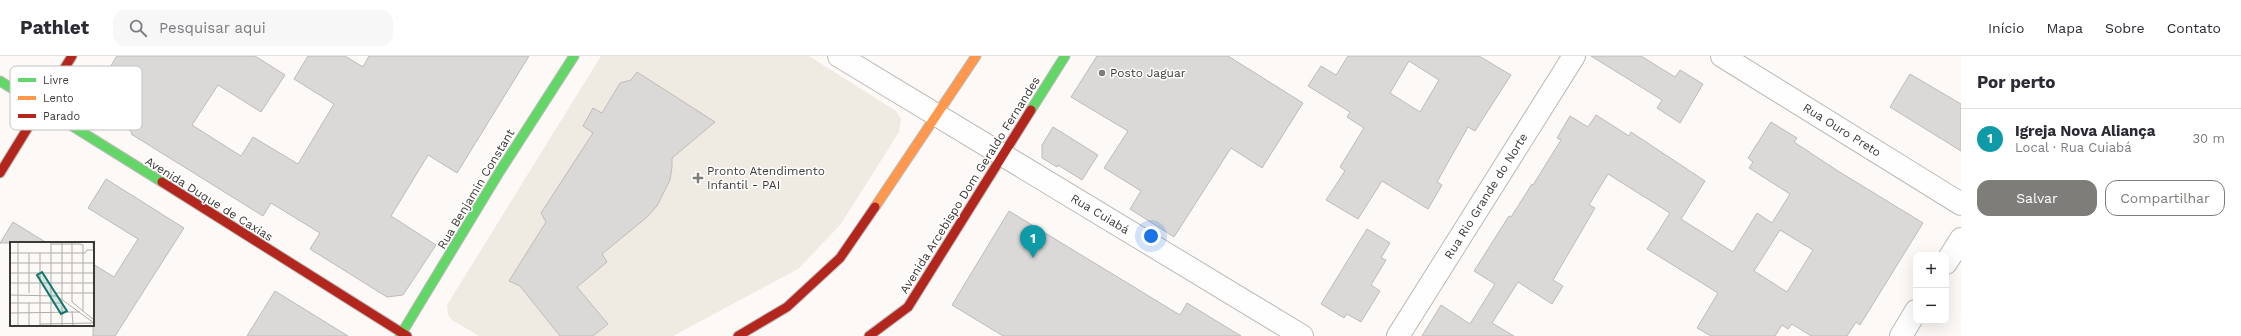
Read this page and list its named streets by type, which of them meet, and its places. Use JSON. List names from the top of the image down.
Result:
{
  "streets": {
    "main road": ["Avenida Arcebispo Dom Geraldo Fernandes", "Rua Benjamin Constant", "Avenida Duque de Caxias"],
    "street": ["Rua Ouro Preto", "Rua Rio Grande do Norte", "Rua Cuiabá"]
  },
  "crossings": [
    ["Avenida Arcebispo Dom Geraldo Fernandes", "Rua Cuiabá"],
    ["Rua Benjamin Constant", "Avenida Duque de Caxias"]
  ],
  "places": {
    "other": ["Posto Jaguar"],
    "health": ["Pronto Atendimento Infantil - PAI"]
  },
  "legend": ["Livre", "Lento", "Parado"],
  "page": {
    "header": "Pathlet",
    "search": "Pesquisar aqui",
    "nav": [
      "Início",
      "Mapa",
      "Sobre",
      "Contato"
    ],
    "heading": "Por perto",
    "list": [
      {
        "mark": "1",
        "name": "Igreja Nova Aliança",
        "note": "Local · Rua Cuiabá",
        "value": "30 m"
      }
    ],
    "buttons": ["Salvar", "Compartilhar"],
    "pins": "1",
    "map_buttons": ["+", "−"]
  }
}
